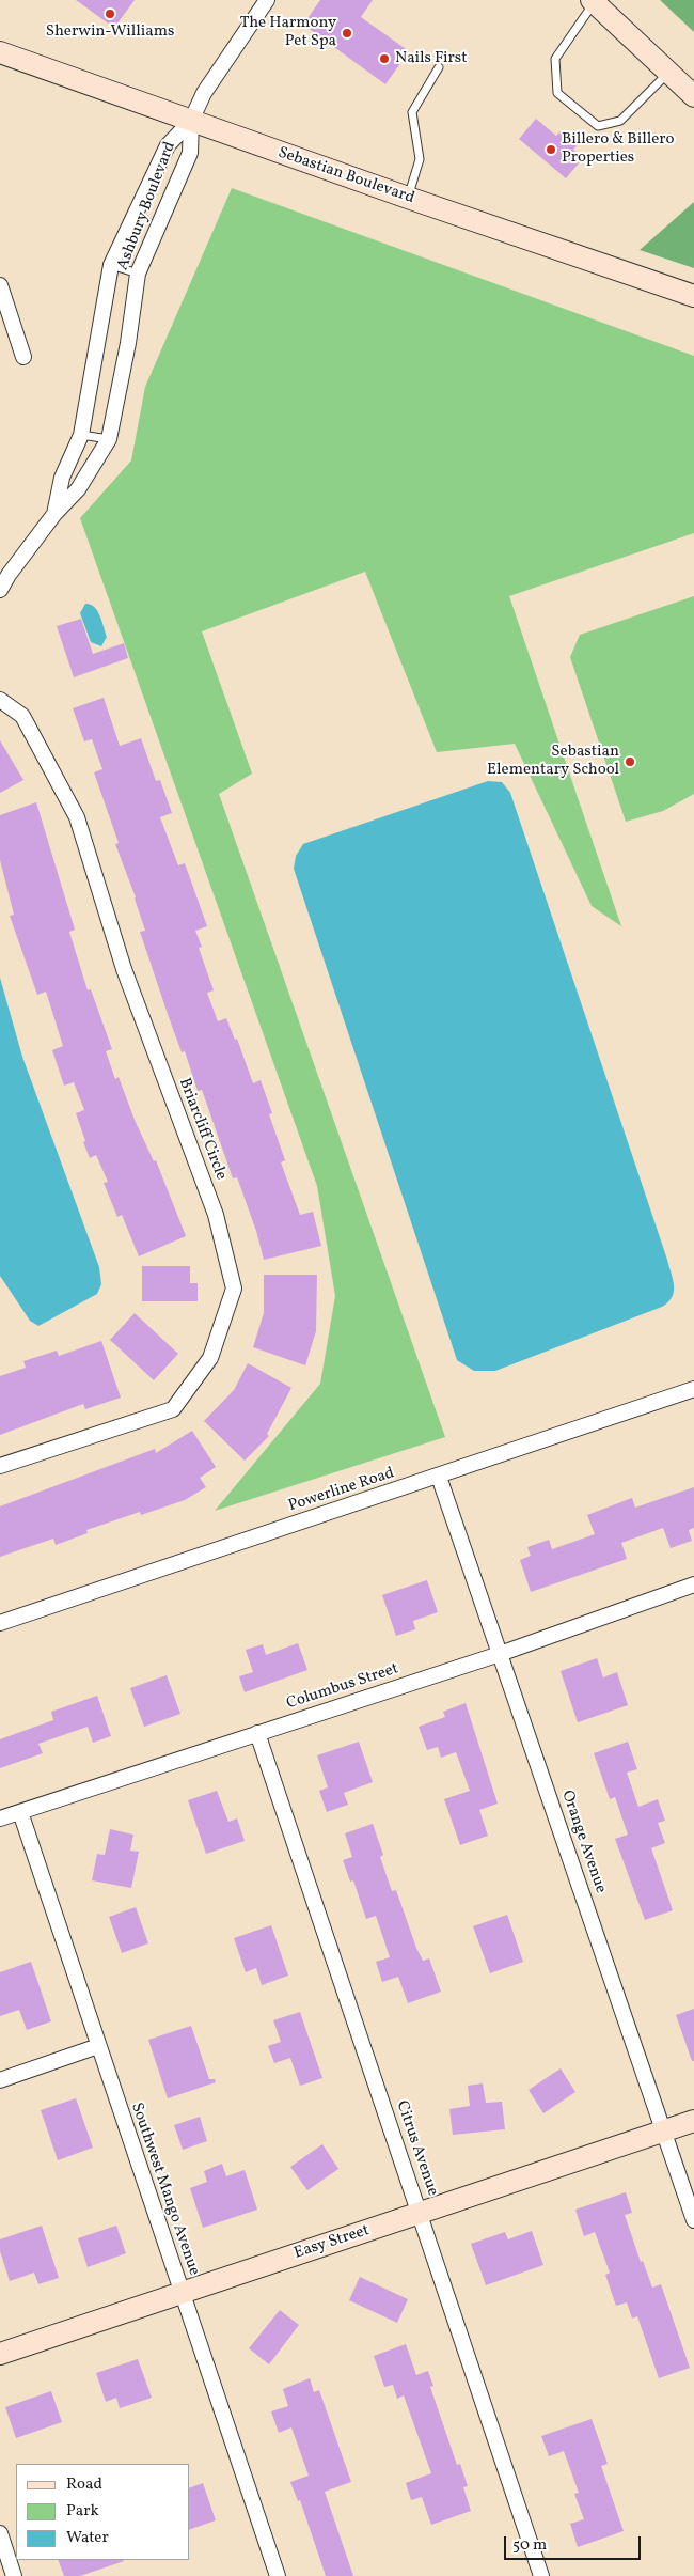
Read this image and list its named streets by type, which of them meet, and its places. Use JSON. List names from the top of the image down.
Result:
{
  "streets": {
    "main road": ["Sebastian Boulevard", "Easy Street"],
    "street": [
      "Ashbury Boulevard",
      "Briarcliff Circle",
      "Powerline Road",
      "Columbus Street",
      "Orange Avenue",
      "Citrus Avenue",
      "Southwest Mango Avenue"
    ]
  },
  "crossings": [
    ["Sebastian Boulevard", "Ashbury Boulevard"],
    ["Powerline Road", "Orange Avenue"],
    ["Columbus Street", "Orange Avenue"],
    ["Columbus Street", "Citrus Avenue"],
    ["Columbus Street", "Southwest Mango Avenue"],
    ["Orange Avenue", "Easy Street"],
    ["Citrus Avenue", "Easy Street"],
    ["Southwest Mango Avenue", "Easy Street"]
  ],
  "places": [
    "Sherwin-Williams",
    "The Harmony Pet Spa",
    "Nails First",
    "Billero & Billero Properties",
    "Sebastian Elementary School"
  ],
  "legend": ["Road", "Park", "Water"],
  "scale_bar": "50 m"
}
